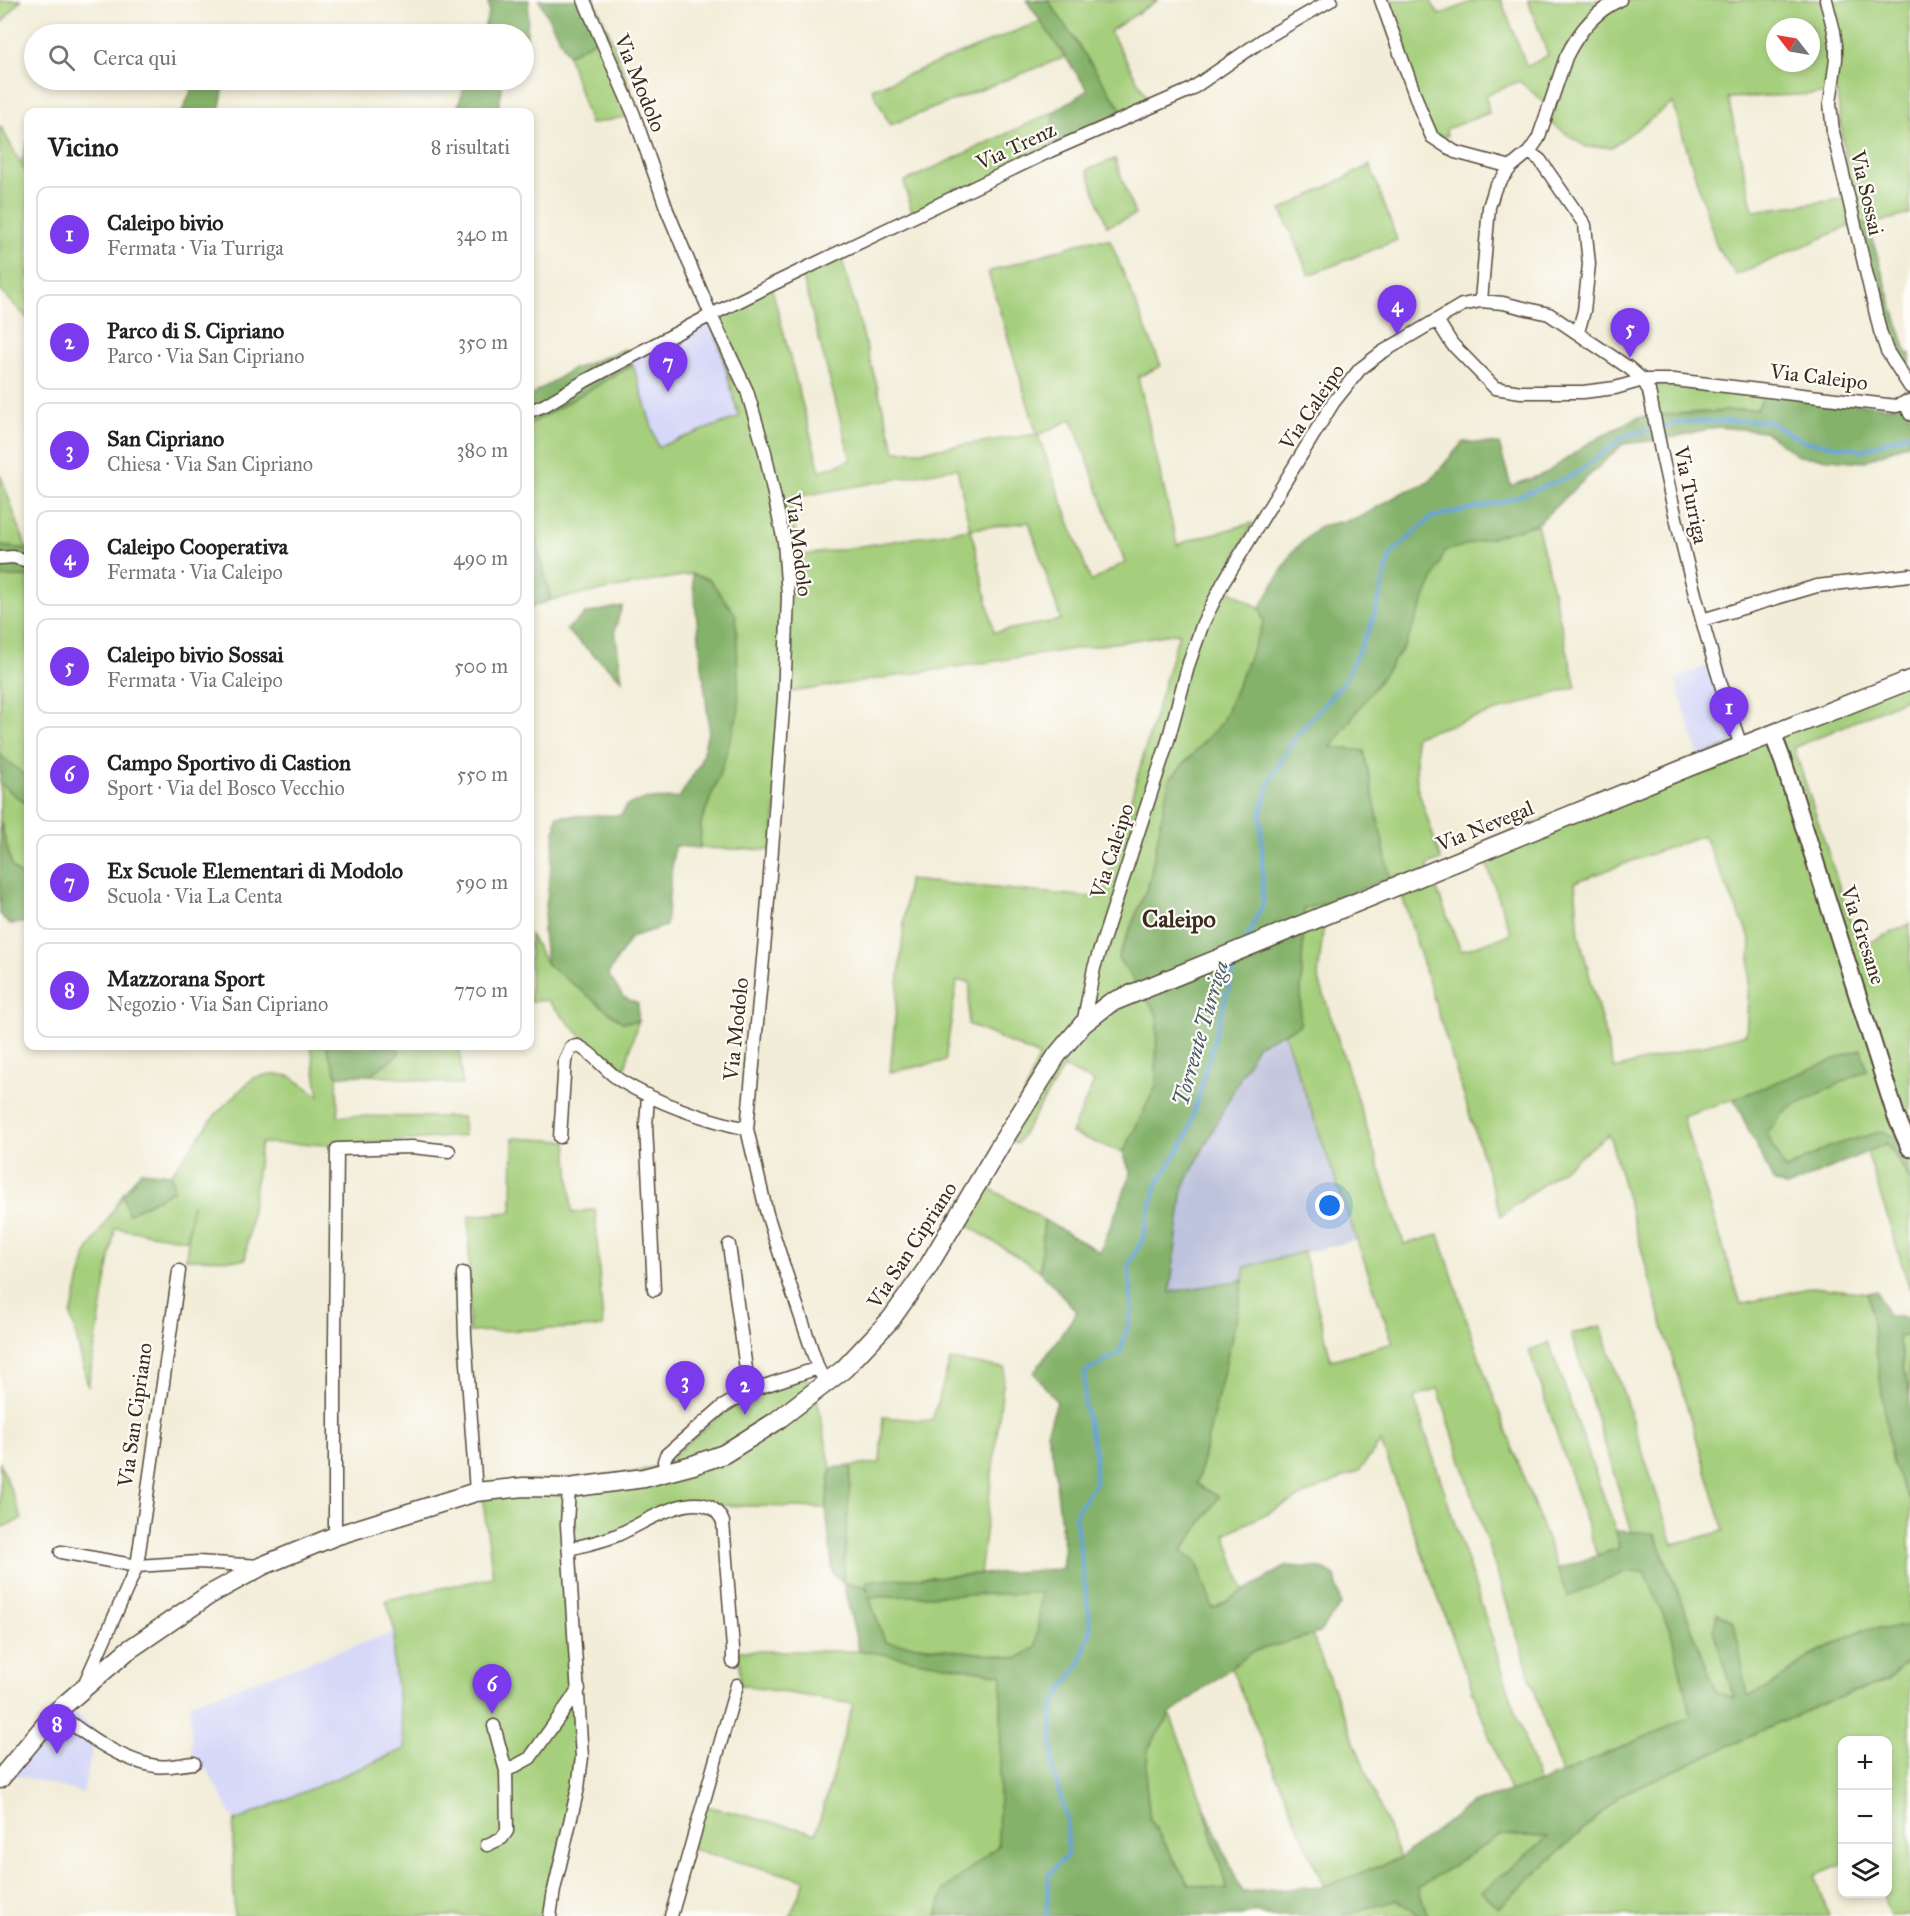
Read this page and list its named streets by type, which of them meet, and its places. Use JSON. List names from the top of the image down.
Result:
{
  "streets": {
    "main road": ["Via Nevegal", "Via San Cipriano"],
    "street": [
      "Via Modolo",
      "Via Trenz",
      "Via Sossai",
      "Via Caleipo",
      "Via Turriga",
      "Via Gresane"
    ]
  },
  "crossings": [
    ["Via Modolo", "Via Trenz"],
    ["Via Modolo", "Via San Cipriano"],
    ["Via Caleipo", "Via Turriga"],
    ["Via Caleipo", "Via Nevegal"],
    ["Via Caleipo", "Via San Cipriano"],
    ["Via Turriga", "Via Nevegal"],
    ["Via Nevegal", "Via Gresane"],
    ["Via Nevegal", "Via San Cipriano"]
  ],
  "districts": ["Caleipo"],
  "water": ["Torrente Turriga"],
  "north": "top left",
  "page": {
    "search": "Cerca qui",
    "heading": ["Vicino", "8 risultati"],
    "list": [
      {
        "mark": "1",
        "name": "Caleipo bivio",
        "note": "Fermata · Via Turriga",
        "value": "340 m"
      },
      {
        "mark": "2",
        "name": "Parco di S. Cipriano",
        "note": "Parco · Via San Cipriano",
        "value": "350 m"
      },
      {
        "mark": "3",
        "name": "San Cipriano",
        "note": "Chiesa · Via San Cipriano",
        "value": "380 m"
      },
      {
        "mark": "4",
        "name": "Caleipo Cooperativa",
        "note": "Fermata · Via Caleipo",
        "value": "490 m"
      },
      {
        "mark": "5",
        "name": "Caleipo bivio Sossai",
        "note": "Fermata · Via Caleipo",
        "value": "500 m"
      },
      {
        "mark": "6",
        "name": "Campo Sportivo di Castion",
        "note": "Sport · Via del Bosco Vecchio",
        "value": "550 m"
      },
      {
        "mark": "7",
        "name": "Ex Scuole Elementari di Modolo",
        "note": "Scuola · Via La Centa",
        "value": "590 m"
      },
      {
        "mark": "8",
        "name": "Mazzorana Sport",
        "note": "Negozio · Via San Cipriano",
        "value": "770 m"
      }
    ],
    "pins": [
      "4",
      "5",
      "7",
      "1",
      "3",
      "2",
      "6",
      "8"
    ],
    "map_buttons": ["+", "−"]
  }
}
